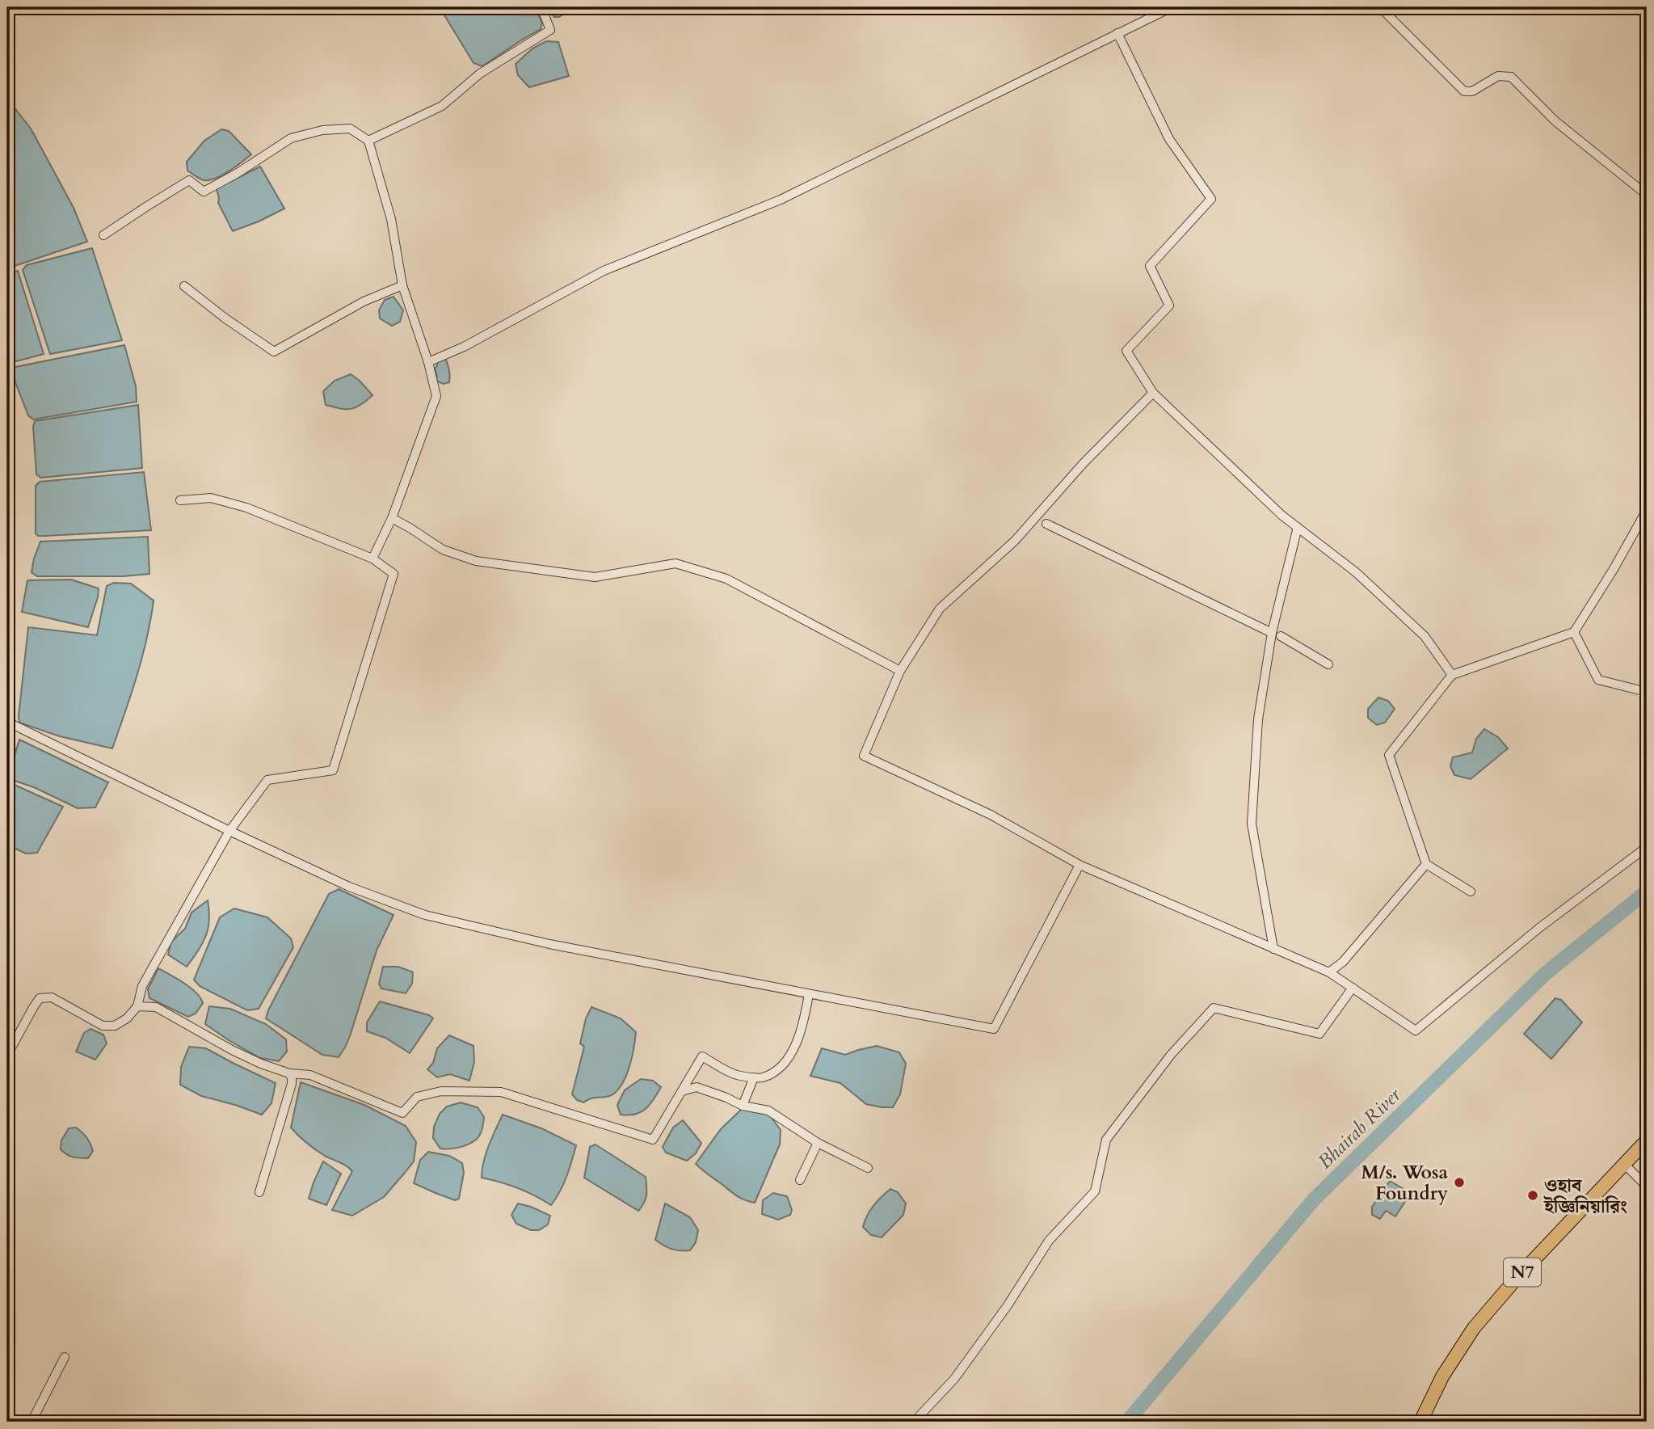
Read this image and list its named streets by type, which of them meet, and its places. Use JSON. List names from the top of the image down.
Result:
{
  "streets": {
    "highway": ["N7"]
  },
  "water": ["Bhairab River"],
  "places": ["M/s. Wosa Foundry", "ওহাব ইজ্ঞিনিয়ারিং"]
}
